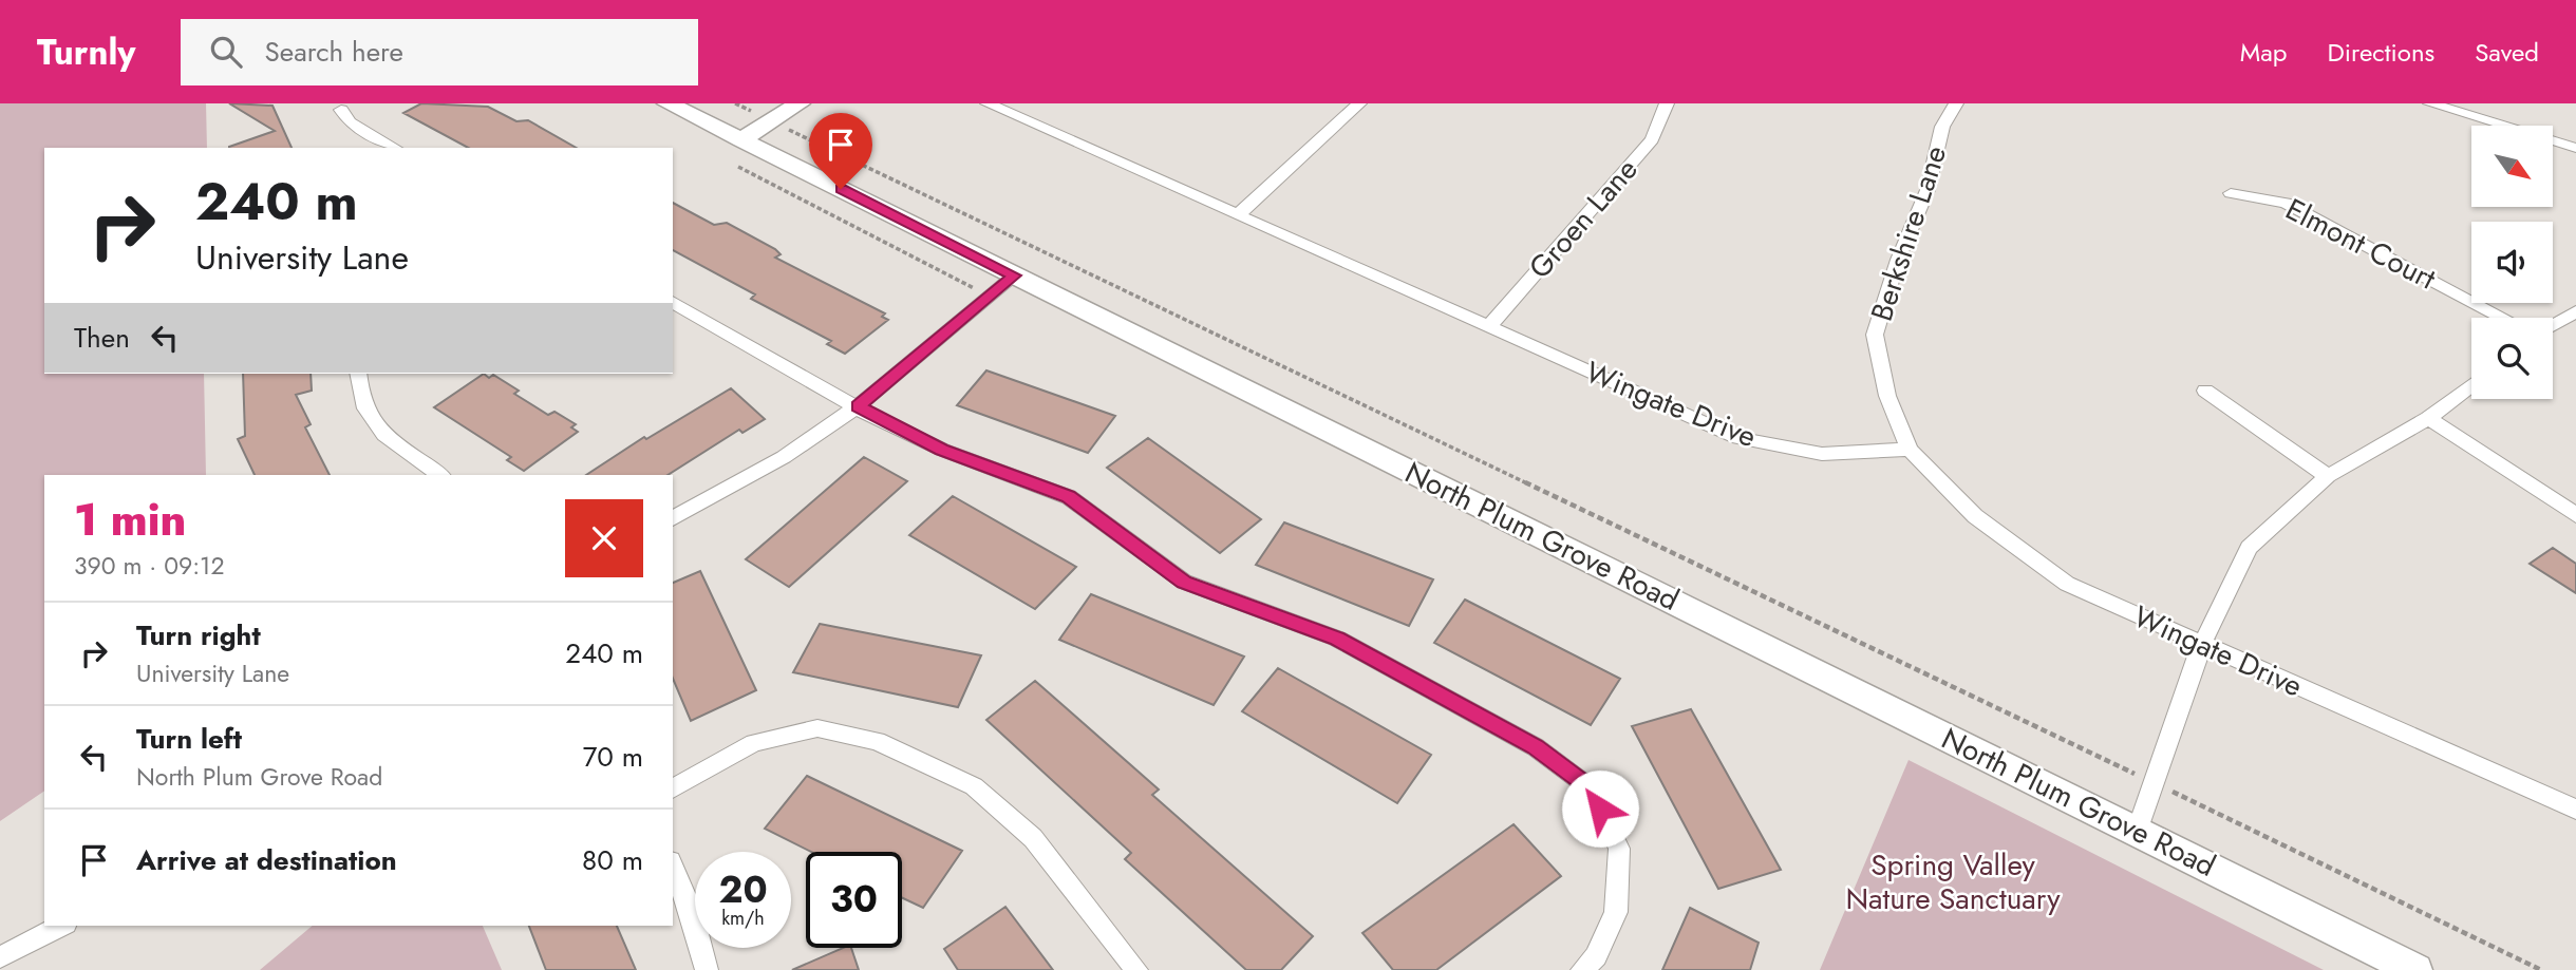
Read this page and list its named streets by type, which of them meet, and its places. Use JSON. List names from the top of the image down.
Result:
{
  "streets": {
    "street": [
      "Groen Lane",
      "Berkshire Lane",
      "Elmont Court",
      "Wingate Drive",
      "North Plum Grove Road"
    ]
  },
  "crossings": [
    ["Groen Lane", "Wingate Drive"],
    ["Berkshire Lane", "Wingate Drive"]
  ],
  "parks": ["Spring Valley Nature Sanctuary"],
  "north": "bottom right",
  "page": {
    "header": "Turnly",
    "search": "Search here",
    "nav": ["Map", "Directions", "Saved"],
    "turn": ["240 m", "University Lane"],
    "then": "Then",
    "heading": ["1 min", "390 m · 09:12"],
    "list": [
      {
        "name": "Turn right",
        "note": "University Lane",
        "value": "240 m"
      },
      {
        "name": "Turn left",
        "note": "North Plum Grove Road",
        "value": "70 m"
      },
      {
        "name": "Arrive at destination",
        "value": "80 m"
      }
    ],
    "speed": "20 km/h",
    "limit": "30"
  }
}
